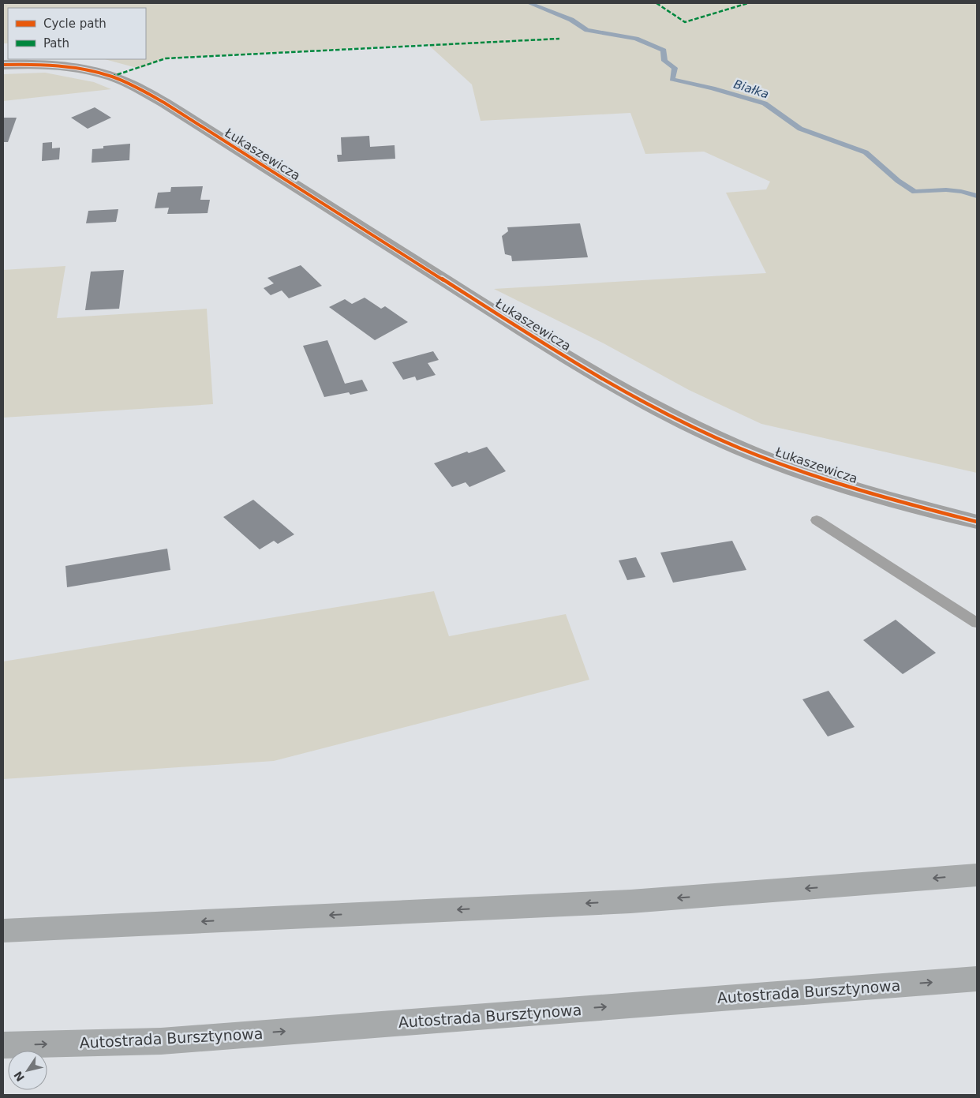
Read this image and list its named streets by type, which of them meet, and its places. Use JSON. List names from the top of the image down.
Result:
{
  "streets": {
    "highway": ["Autostrada Bursztynowa"],
    "street": ["Łukaszewicza"]
  },
  "water": ["Białka"],
  "legend": ["Cycle path", "Path"],
  "north": "bottom left"
}
